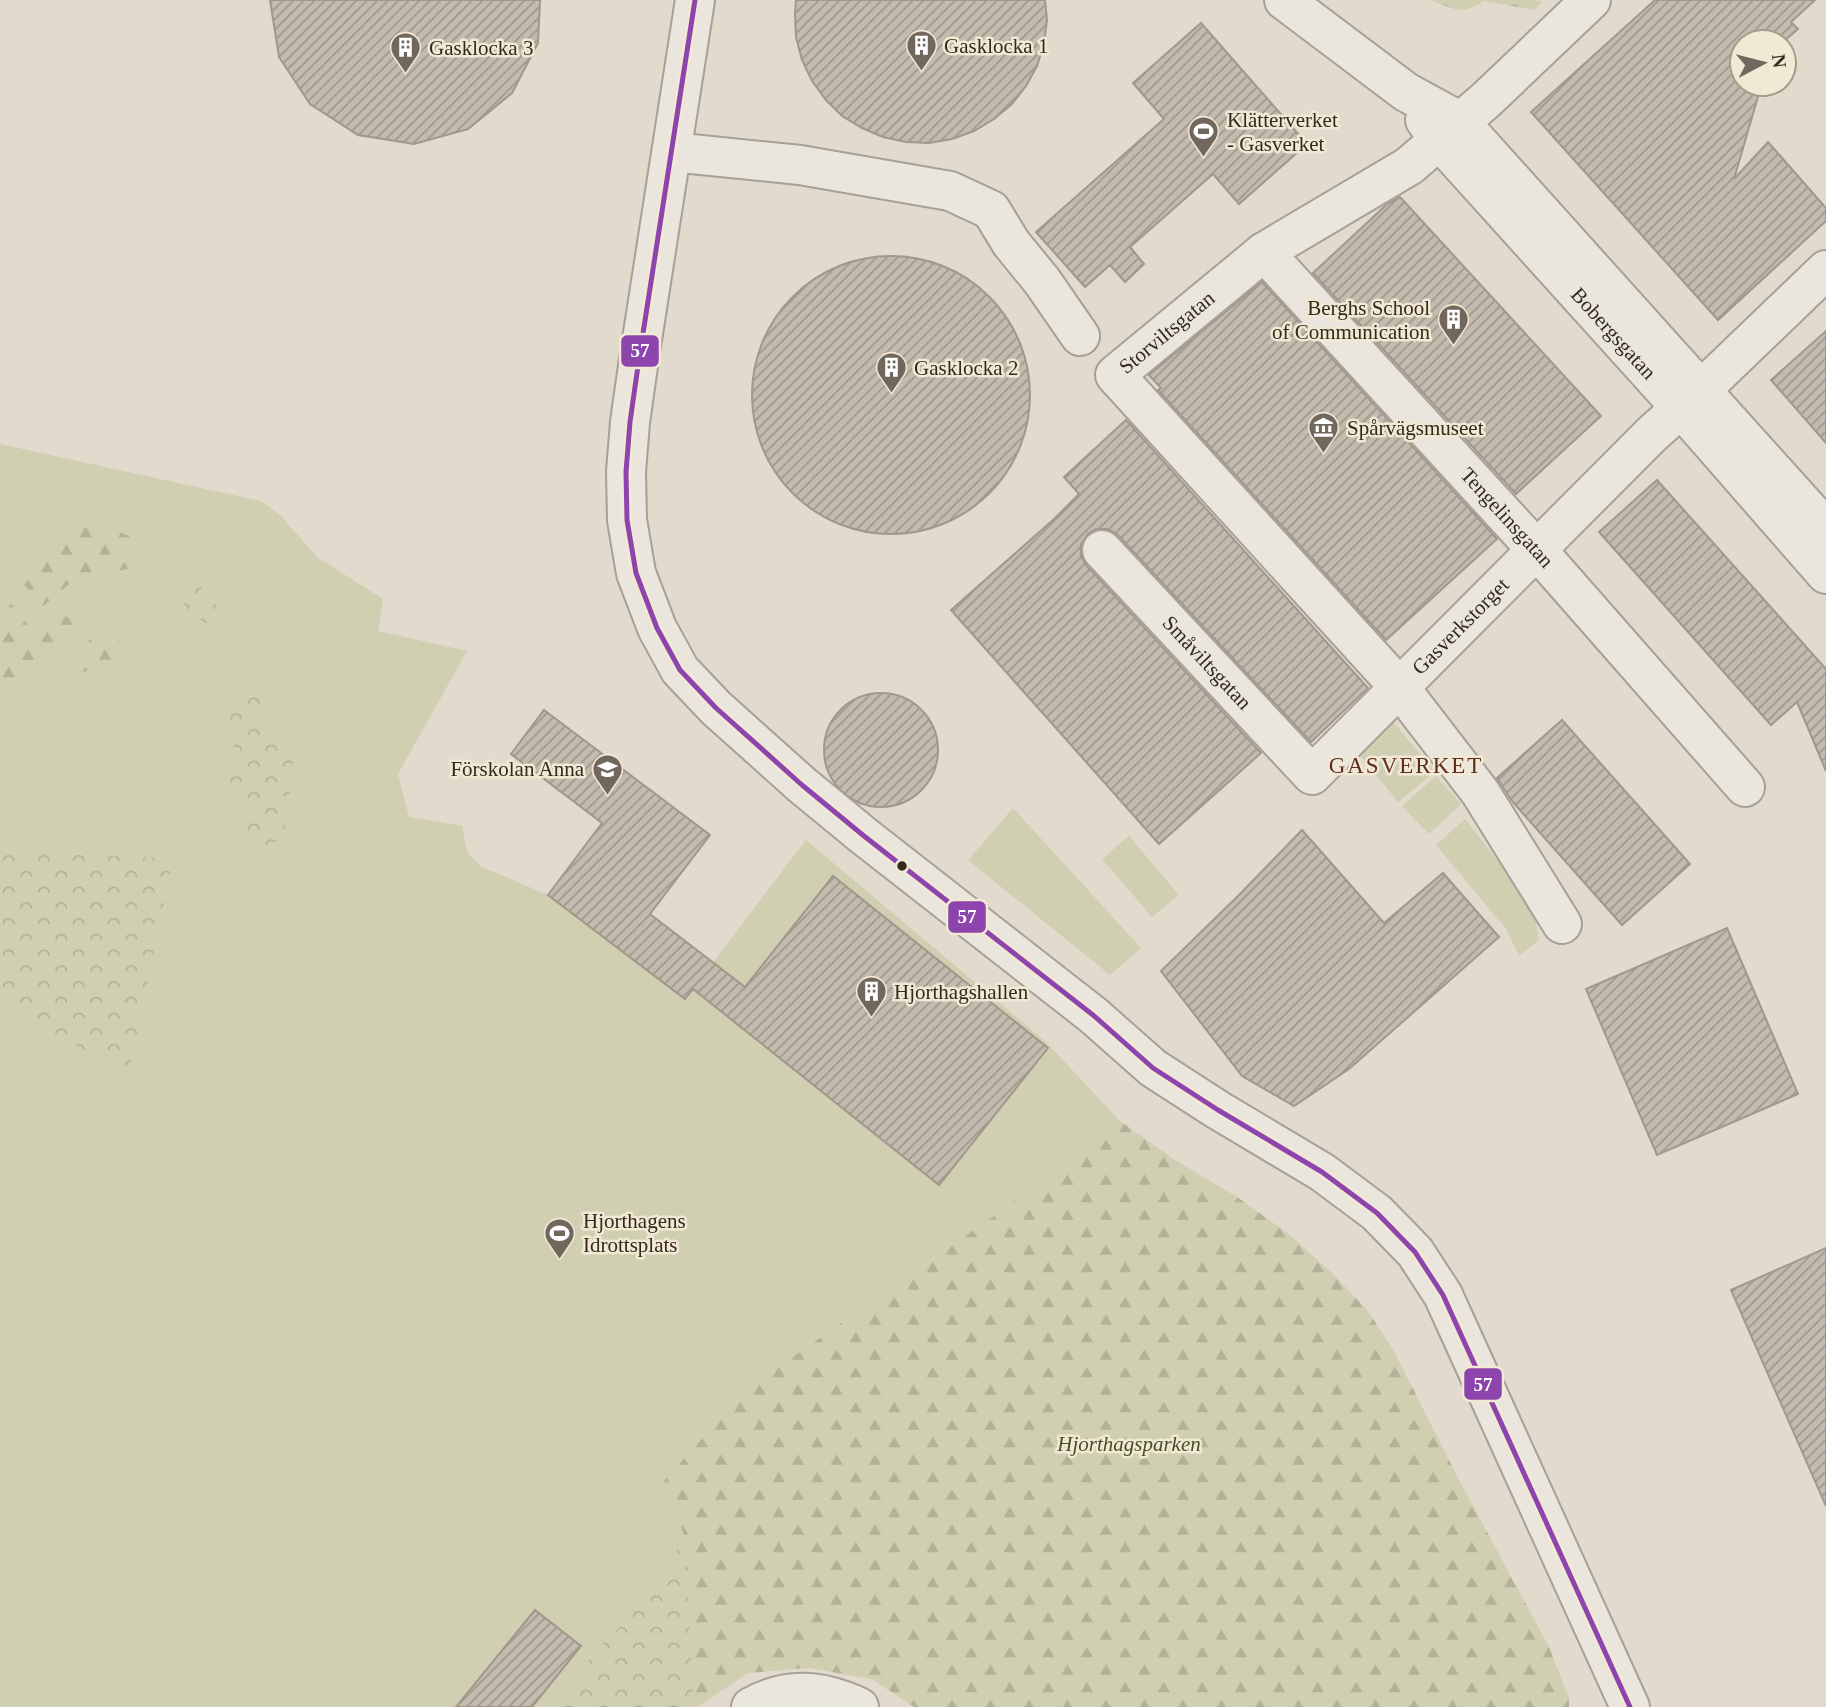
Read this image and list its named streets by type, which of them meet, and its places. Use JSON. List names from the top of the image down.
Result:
{
  "streets": {
    "street": [
      "Storviltsgatan",
      "Bobergsgatan",
      "Tengelinsgatan",
      "Gasverkstorget",
      "Småviltsgatan"
    ]
  },
  "crossings": [
    ["Storviltsgatan", "Bobergsgatan"],
    ["Storviltsgatan", "Tengelinsgatan"],
    ["Storviltsgatan", "Gasverkstorget"],
    ["Bobergsgatan", "Gasverkstorget"],
    ["Tengelinsgatan", "Gasverkstorget"],
    ["Gasverkstorget", "Småviltsgatan"]
  ],
  "districts": ["GASVERKET"],
  "parks": ["Hjorthagsparken"],
  "places": {
    "building": [
      "Gasklocka 1",
      "Gasklocka 3",
      "Berghs School of Communication",
      "Gasklocka 2",
      "Hjorthagshallen"
    ],
    "sports": ["Klätterverket - Gasverket", "Hjorthagens Idrottsplats"],
    "museum": ["Spårvägsmuseet"],
    "school or university": ["Förskolan Anna"]
  },
  "lines": ["transit line 57"],
  "north": "right"
}
